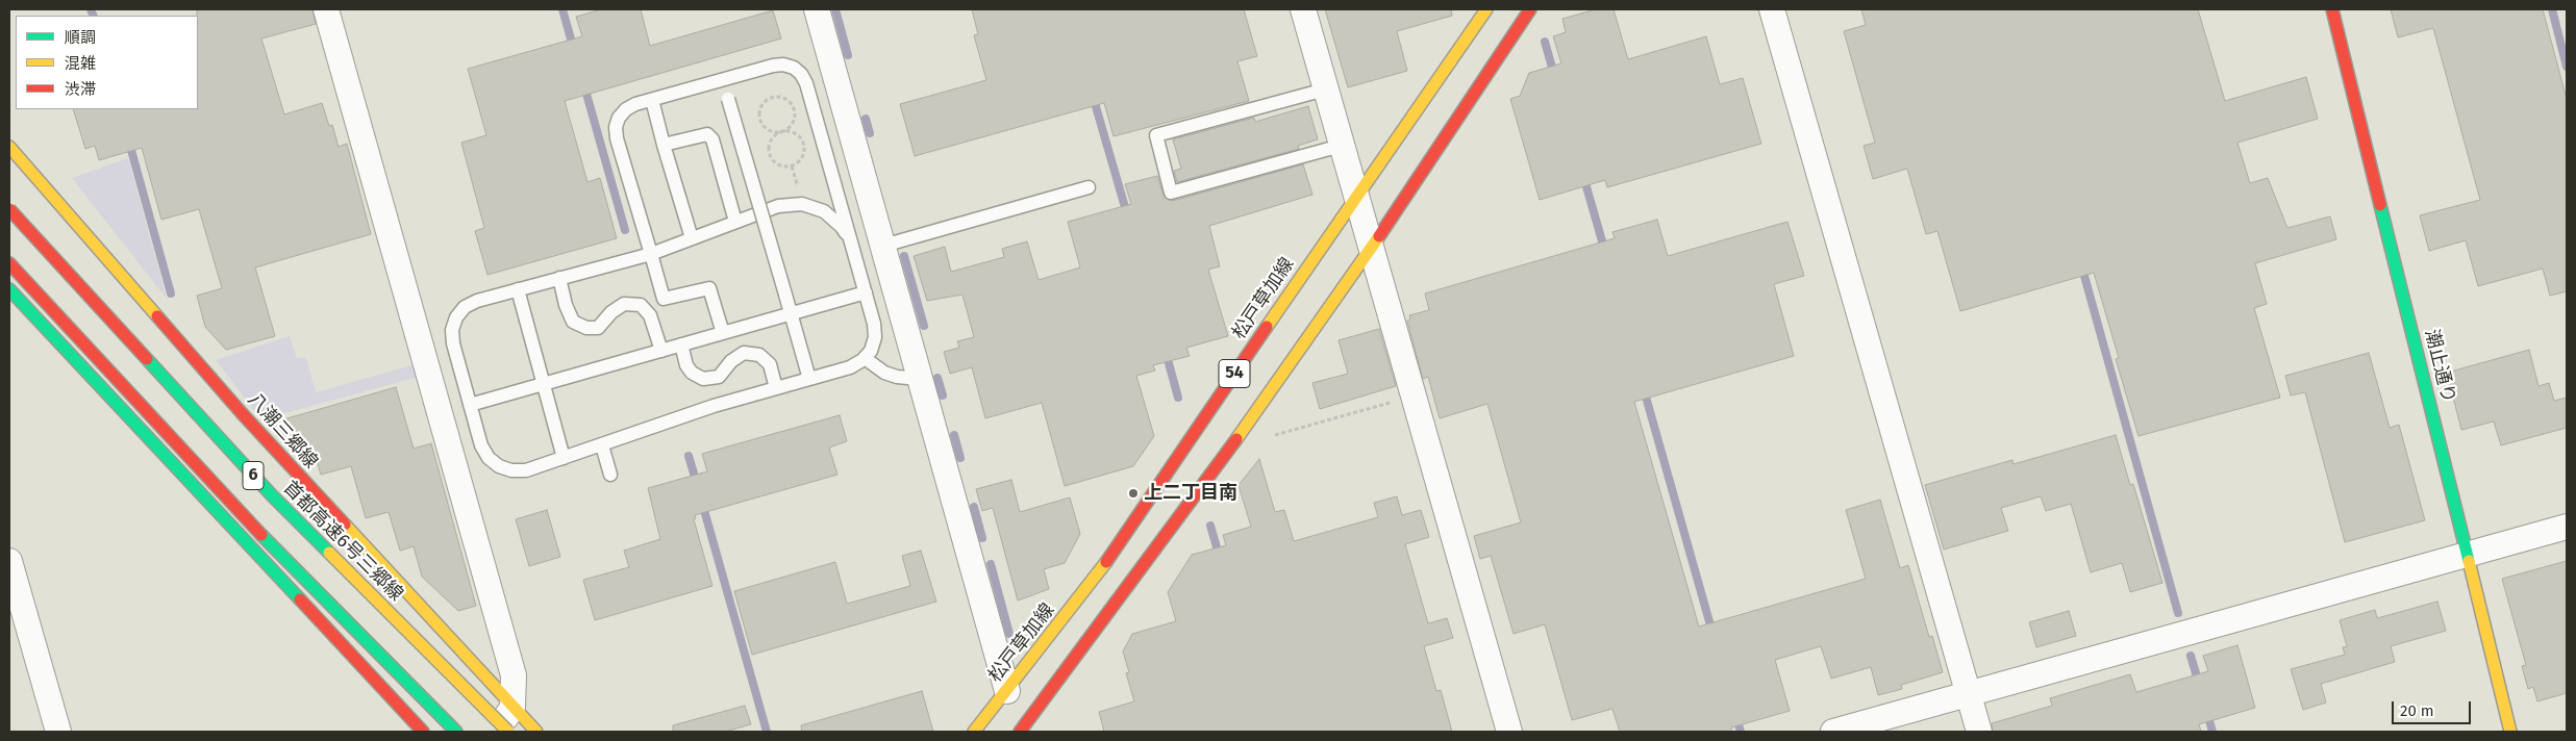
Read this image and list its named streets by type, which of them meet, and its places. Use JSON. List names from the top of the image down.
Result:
{
  "streets": {
    "main road": [
      "松戸草加線",
      "潮止通り",
      "54",
      "八潮三郷線",
      "6",
      "首都高速6号三郷線"
    ]
  },
  "crossings": [
    ["八潮三郷線", "首都高速6号三郷線"]
  ],
  "places": ["上二丁目南"],
  "legend": ["順調", "混雑", "渋滞"],
  "scale_bar": "20 m"
}
